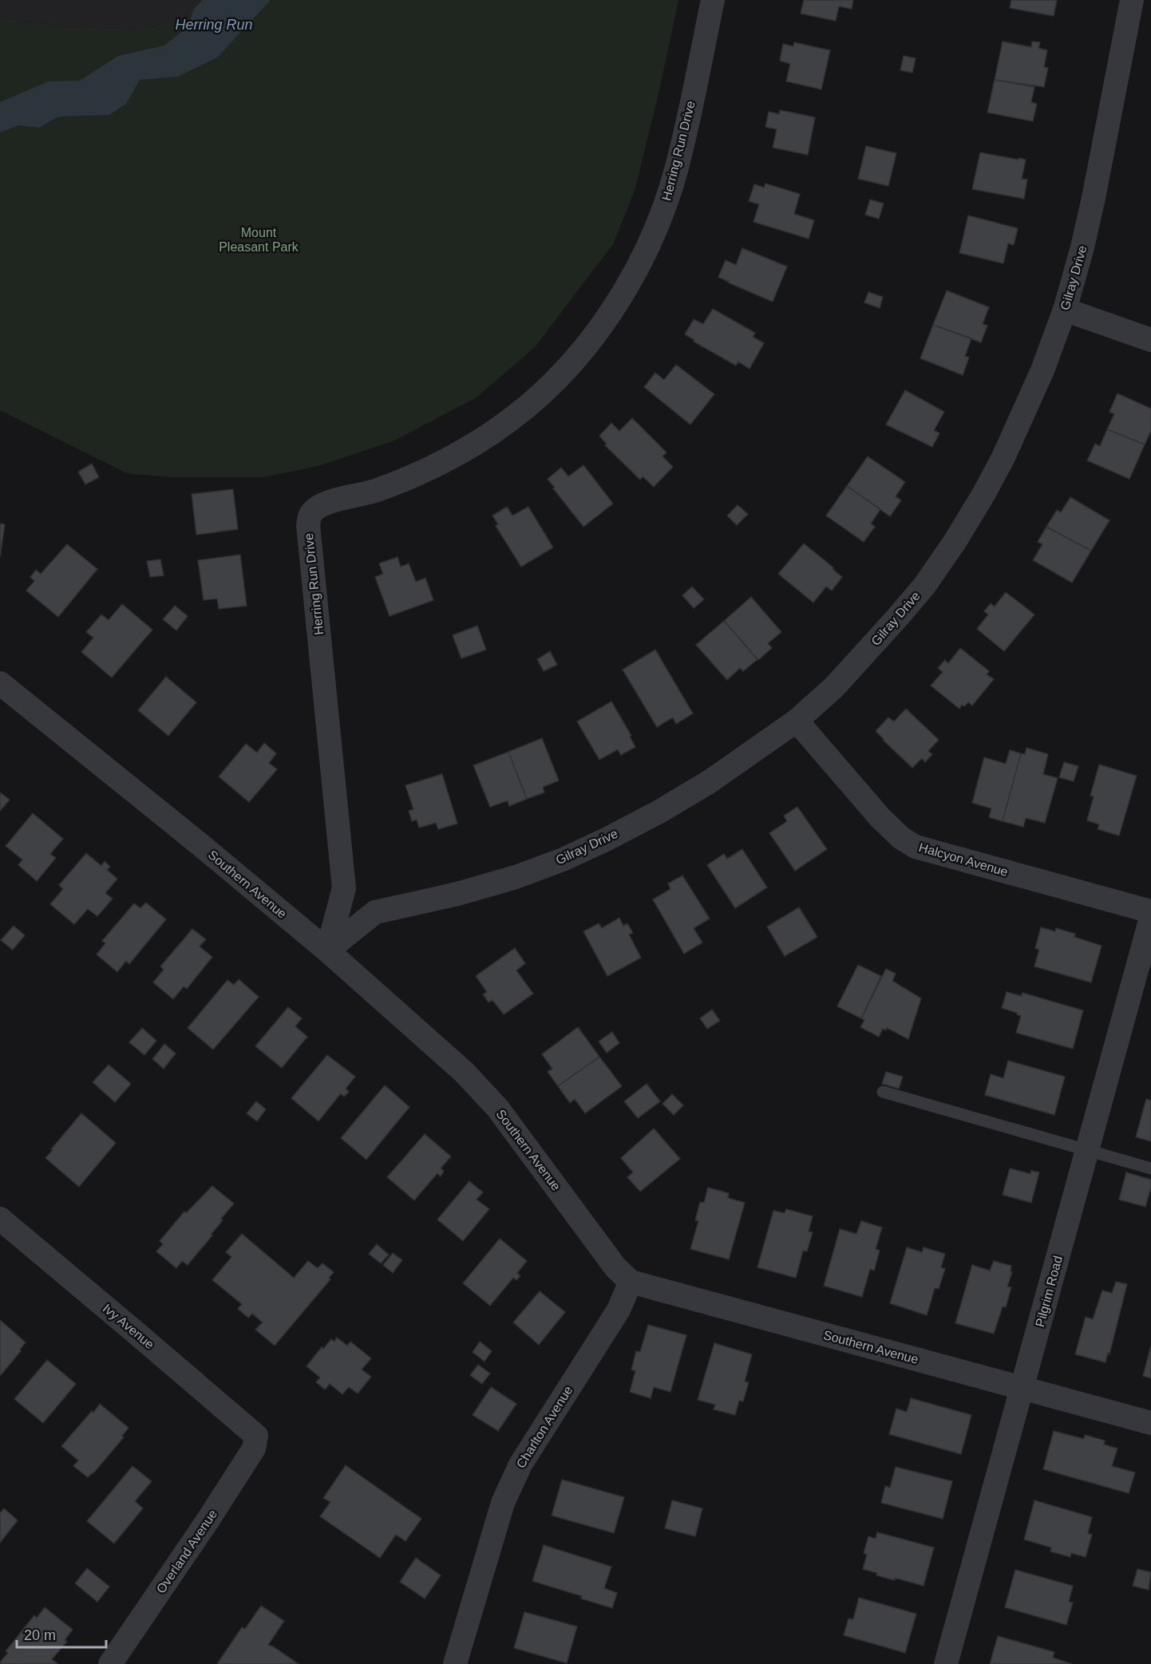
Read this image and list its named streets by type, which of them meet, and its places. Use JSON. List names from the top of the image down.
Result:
{
  "streets": {
    "street": [
      "Herring Run Drive",
      "Gilray Drive",
      "Halcyon Avenue",
      "Southern Avenue",
      "Pilgrim Road",
      "Ivy Avenue",
      "Charlton Avenue",
      "Overland Avenue"
    ]
  },
  "crossings": [
    ["Herring Run Drive", "Gilray Drive"],
    ["Herring Run Drive", "Southern Avenue"],
    ["Gilray Drive", "Halcyon Avenue"],
    ["Gilray Drive", "Southern Avenue"],
    ["Southern Avenue", "Pilgrim Road"],
    ["Southern Avenue", "Charlton Avenue"],
    ["Ivy Avenue", "Overland Avenue"]
  ],
  "water": ["Herring Run"],
  "parks": ["Mount Pleasant Park"],
  "scale_bar": "20 m"
}
